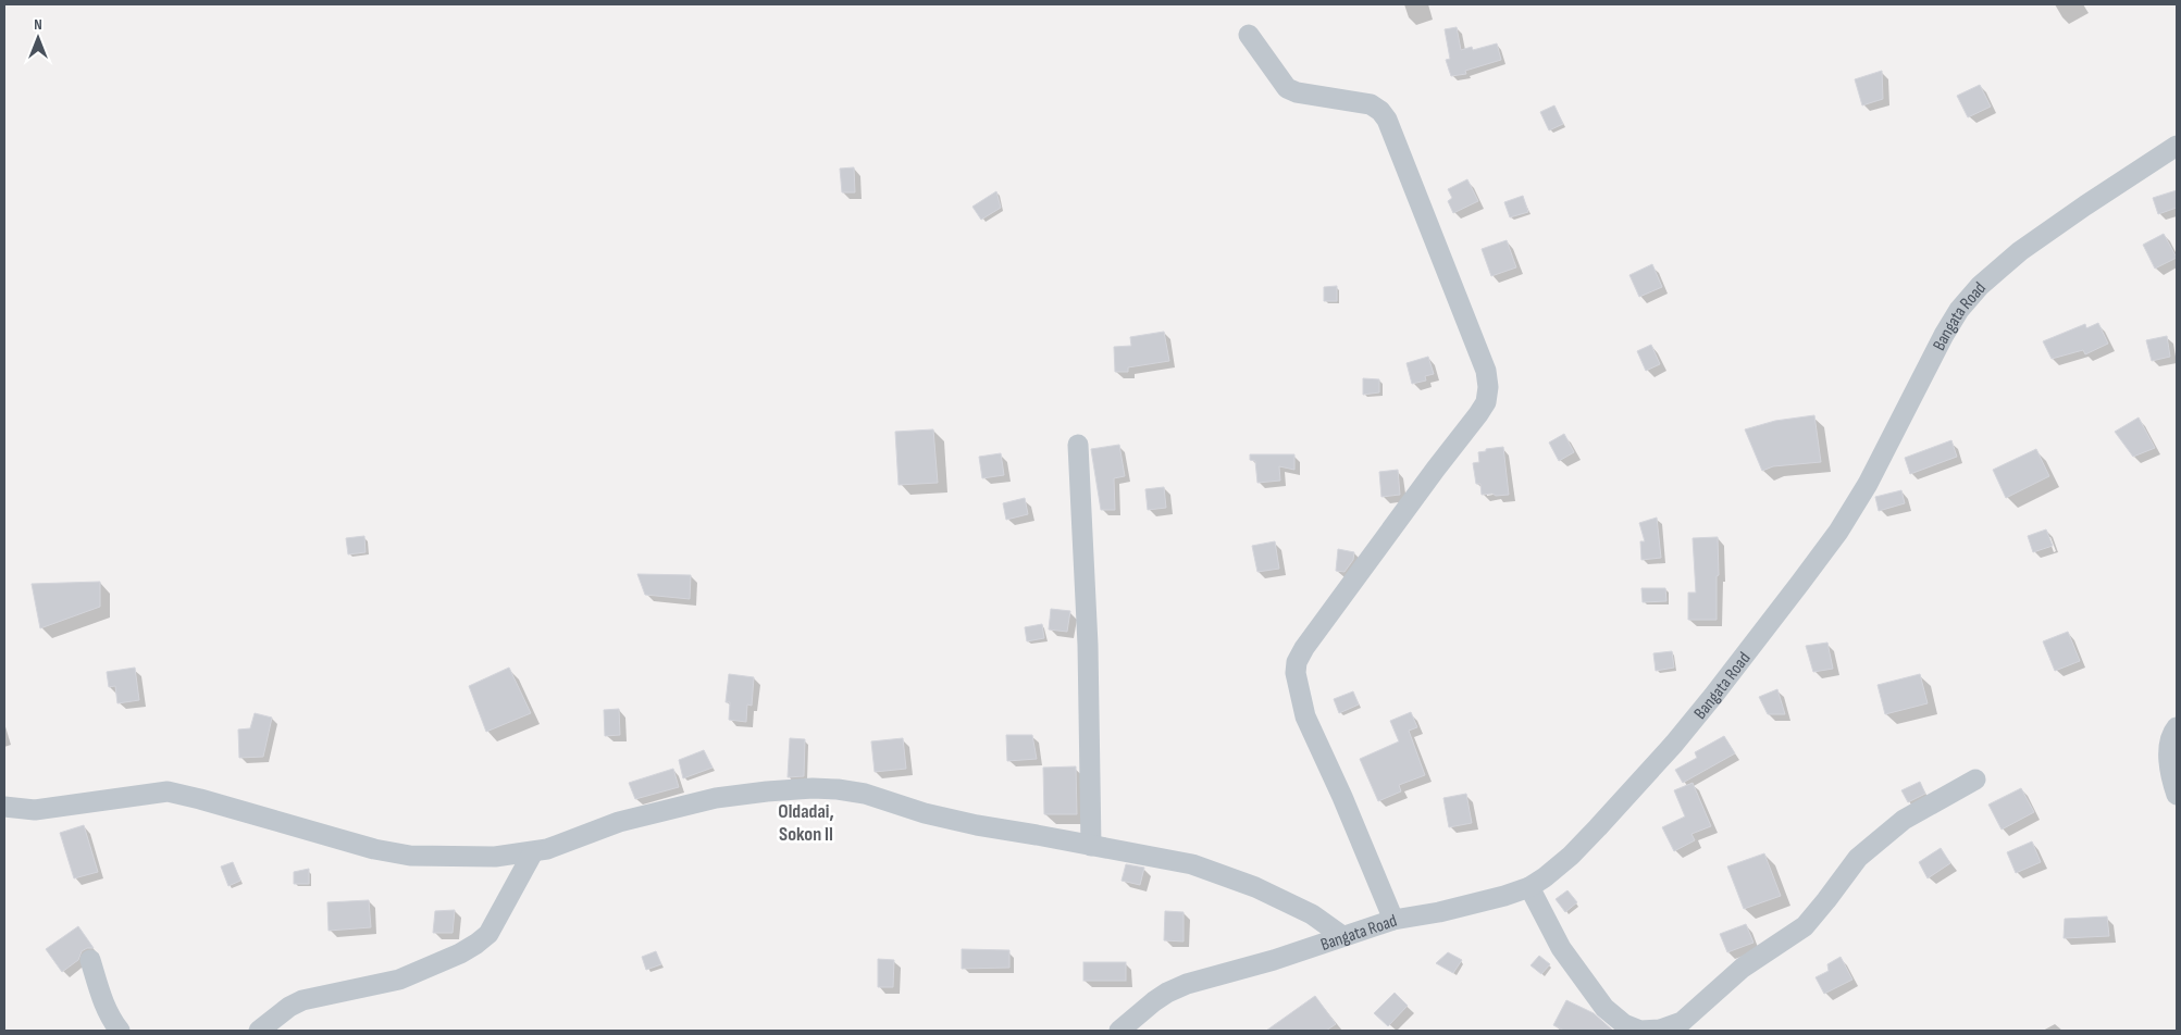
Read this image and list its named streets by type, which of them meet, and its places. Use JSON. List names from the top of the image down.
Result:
{
  "streets": {
    "street": ["Bangata Road"]
  },
  "districts": ["Oldadai, Sokon II"],
  "north": "top"
}
